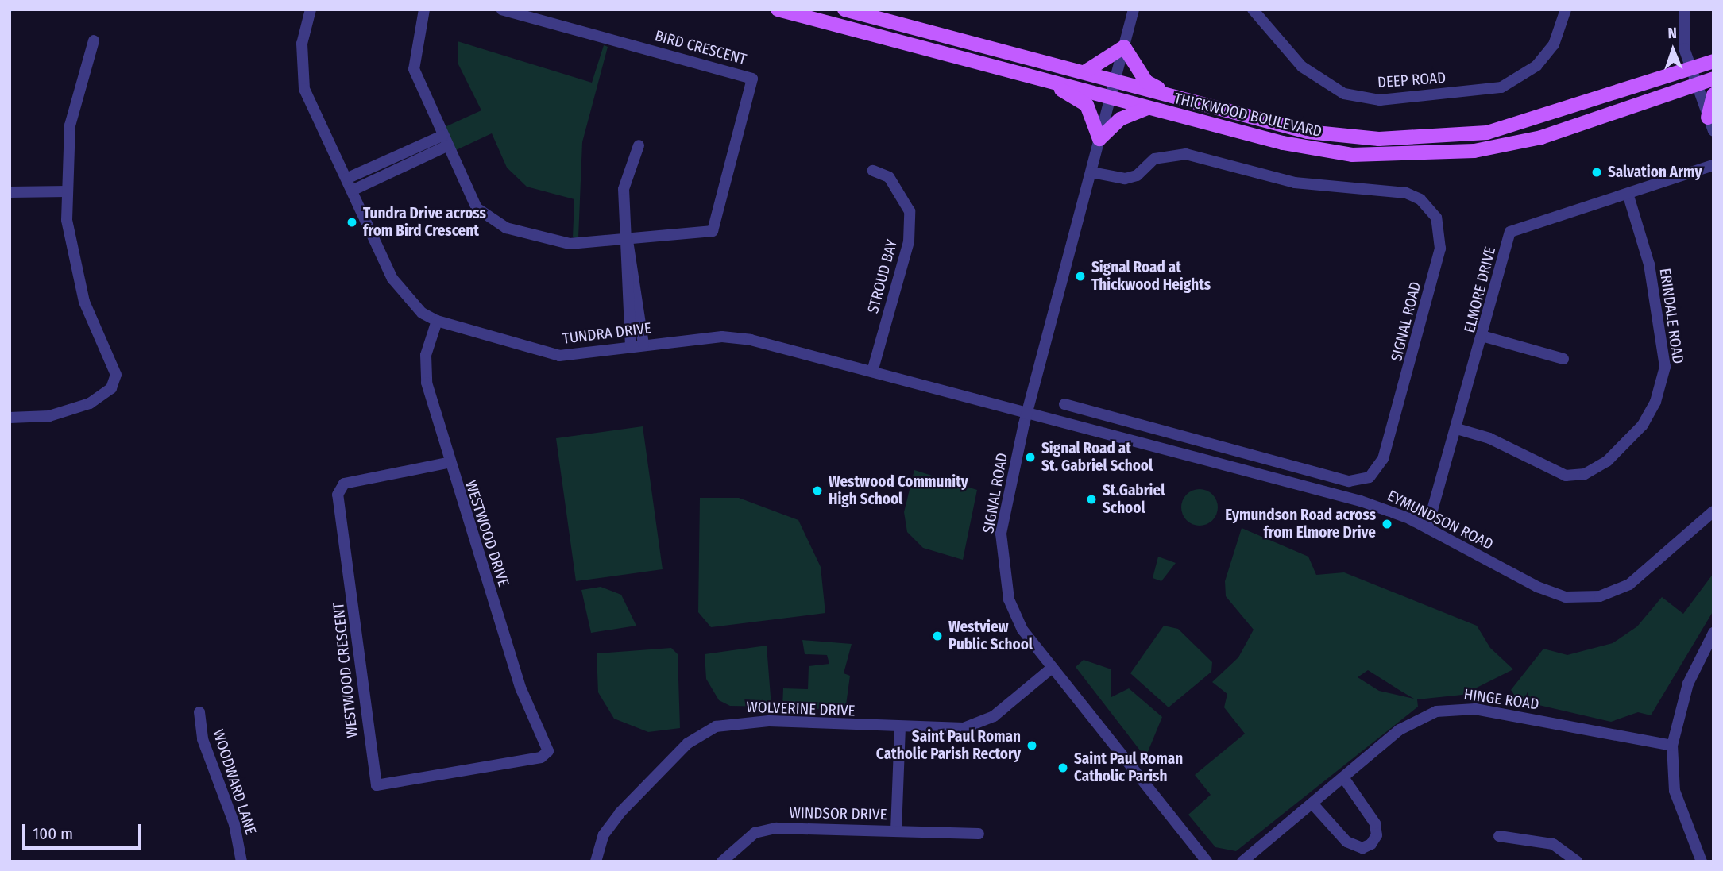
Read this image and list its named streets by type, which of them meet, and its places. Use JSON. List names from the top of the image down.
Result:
{
  "streets": {
    "main road": ["THICKWOOD BOULEVARD"],
    "street": [
      "BIRD CRESCENT",
      "DEEP ROAD",
      "STROUD BAY",
      "ELMORE DRIVE",
      "ERINDALE ROAD",
      "SIGNAL ROAD",
      "TUNDRA DRIVE",
      "EYMUNDSON ROAD",
      "WESTWOOD DRIVE",
      "WESTWOOD CRESCENT",
      "HINGE ROAD",
      "WOLVERINE DRIVE",
      "WOODWARD LANE",
      "WINDSOR DRIVE"
    ]
  },
  "crossings": [
    ["THICKWOOD BOULEVARD", "SIGNAL ROAD"],
    ["STROUD BAY", "TUNDRA DRIVE"],
    ["ELMORE DRIVE", "ERINDALE ROAD"],
    ["ELMORE DRIVE", "EYMUNDSON ROAD"],
    ["SIGNAL ROAD", "TUNDRA DRIVE"],
    ["SIGNAL ROAD", "EYMUNDSON ROAD"],
    ["SIGNAL ROAD", "WOLVERINE DRIVE"],
    ["TUNDRA DRIVE", "EYMUNDSON ROAD"],
    ["TUNDRA DRIVE", "WESTWOOD DRIVE"],
    ["WESTWOOD DRIVE", "WESTWOOD CRESCENT"],
    ["WOLVERINE DRIVE", "WINDSOR DRIVE"]
  ],
  "places": [
    "Salvation Army",
    "Tundra Drive across from Bird Crescent",
    "Signal Road at Thickwood Heights",
    "Signal Road at St. Gabriel School",
    "Westwood Community High School",
    "St.Gabriel School",
    "Eymundson Road across from Elmore Drive",
    "Westview Public School",
    "Saint Paul Roman Catholic Parish Rectory",
    "Saint Paul Roman Catholic Parish"
  ],
  "scale_bar": "100 m",
  "north": "top"
}
